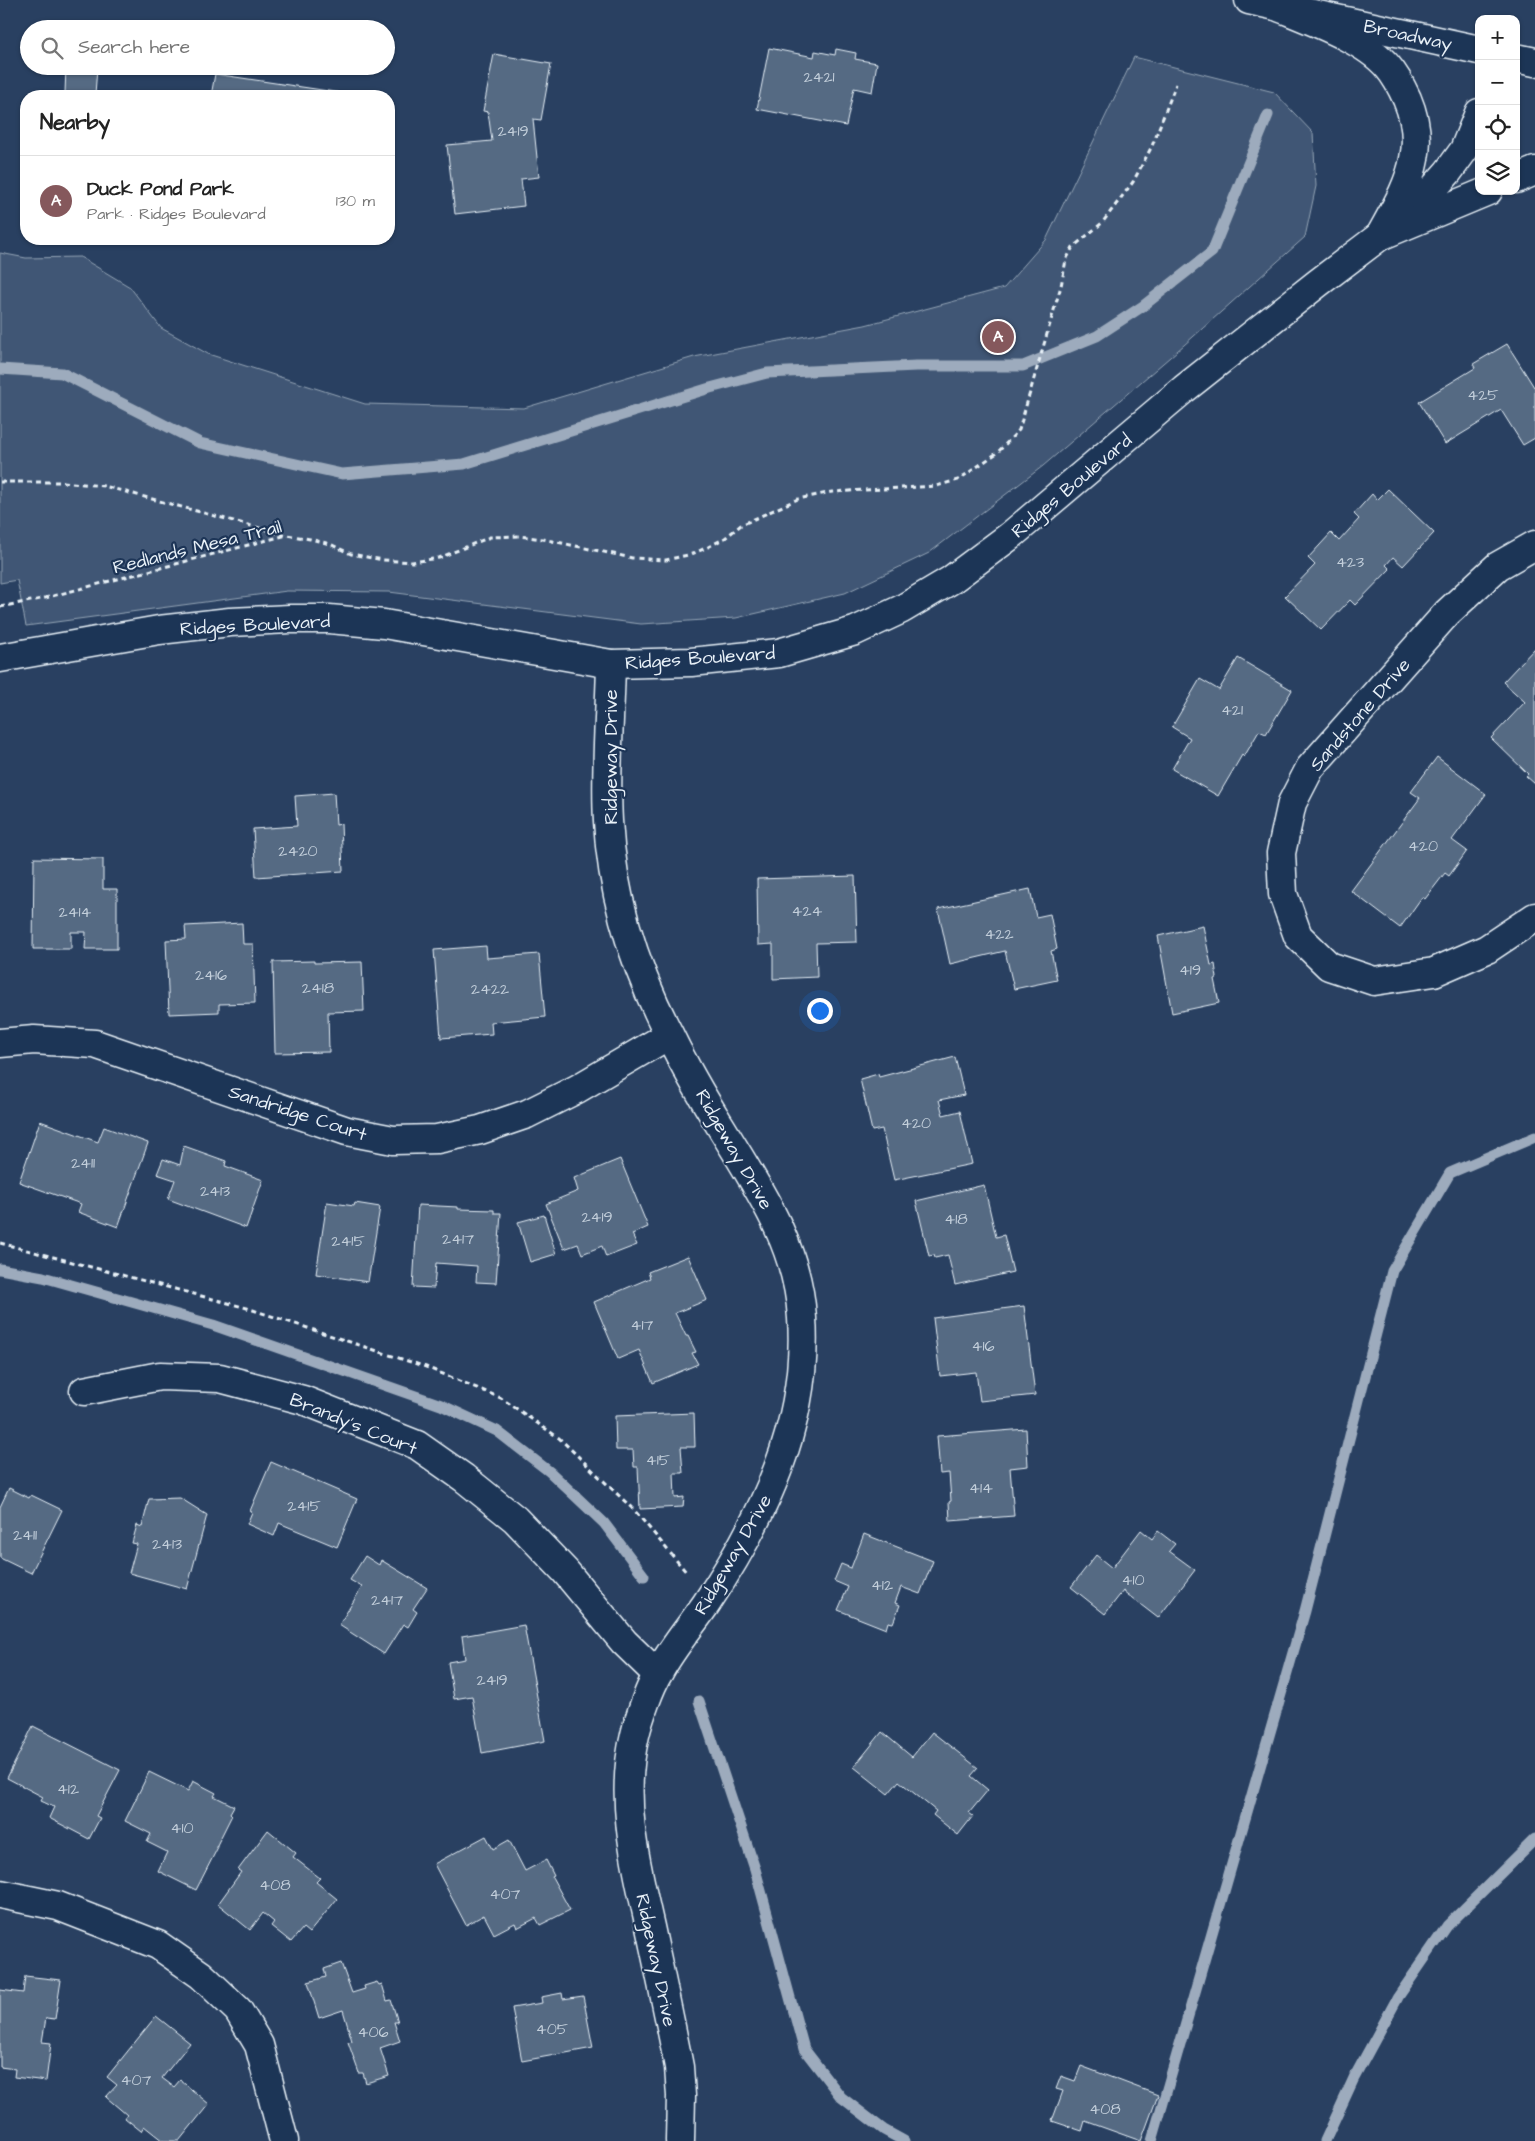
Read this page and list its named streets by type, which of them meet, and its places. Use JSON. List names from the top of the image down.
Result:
{
  "streets": {
    "street": [
      "Broadway",
      "Ridges Boulevard",
      "Sandstone Drive",
      "Ridgeway Drive",
      "Sandridge Court",
      "Brandy's Court"
    ],
    "path": ["Redlands Mesa Trail"]
  },
  "crossings": [
    ["Ridges Boulevard", "Ridgeway Drive"],
    ["Ridgeway Drive", "Sandridge Court"],
    ["Ridgeway Drive", "Brandy's Court"]
  ],
  "house_numbers": [
    "2421",
    "2419",
    "425",
    "423",
    "421",
    "420",
    "2420",
    "424",
    "2414",
    "422",
    "419",
    "2416",
    "2418",
    "2422",
    "420",
    "2411",
    "2413",
    "2419",
    "418",
    "2417",
    "2415",
    "417",
    "416",
    "415",
    "414",
    "2415",
    "2411",
    "2413",
    "410",
    "412",
    "2417",
    "2419",
    "412",
    "410",
    "408",
    "407",
    "405",
    "406",
    "407",
    "408"
  ],
  "page": {
    "map_buttons": ["+", "−"],
    "search": "Search here",
    "heading": "Nearby",
    "list": [
      {
        "mark": "A",
        "name": "Duck Pond Park",
        "note": "Park · Ridges Boulevard",
        "value": "130 m"
      }
    ],
    "pins": "A"
  }
}
